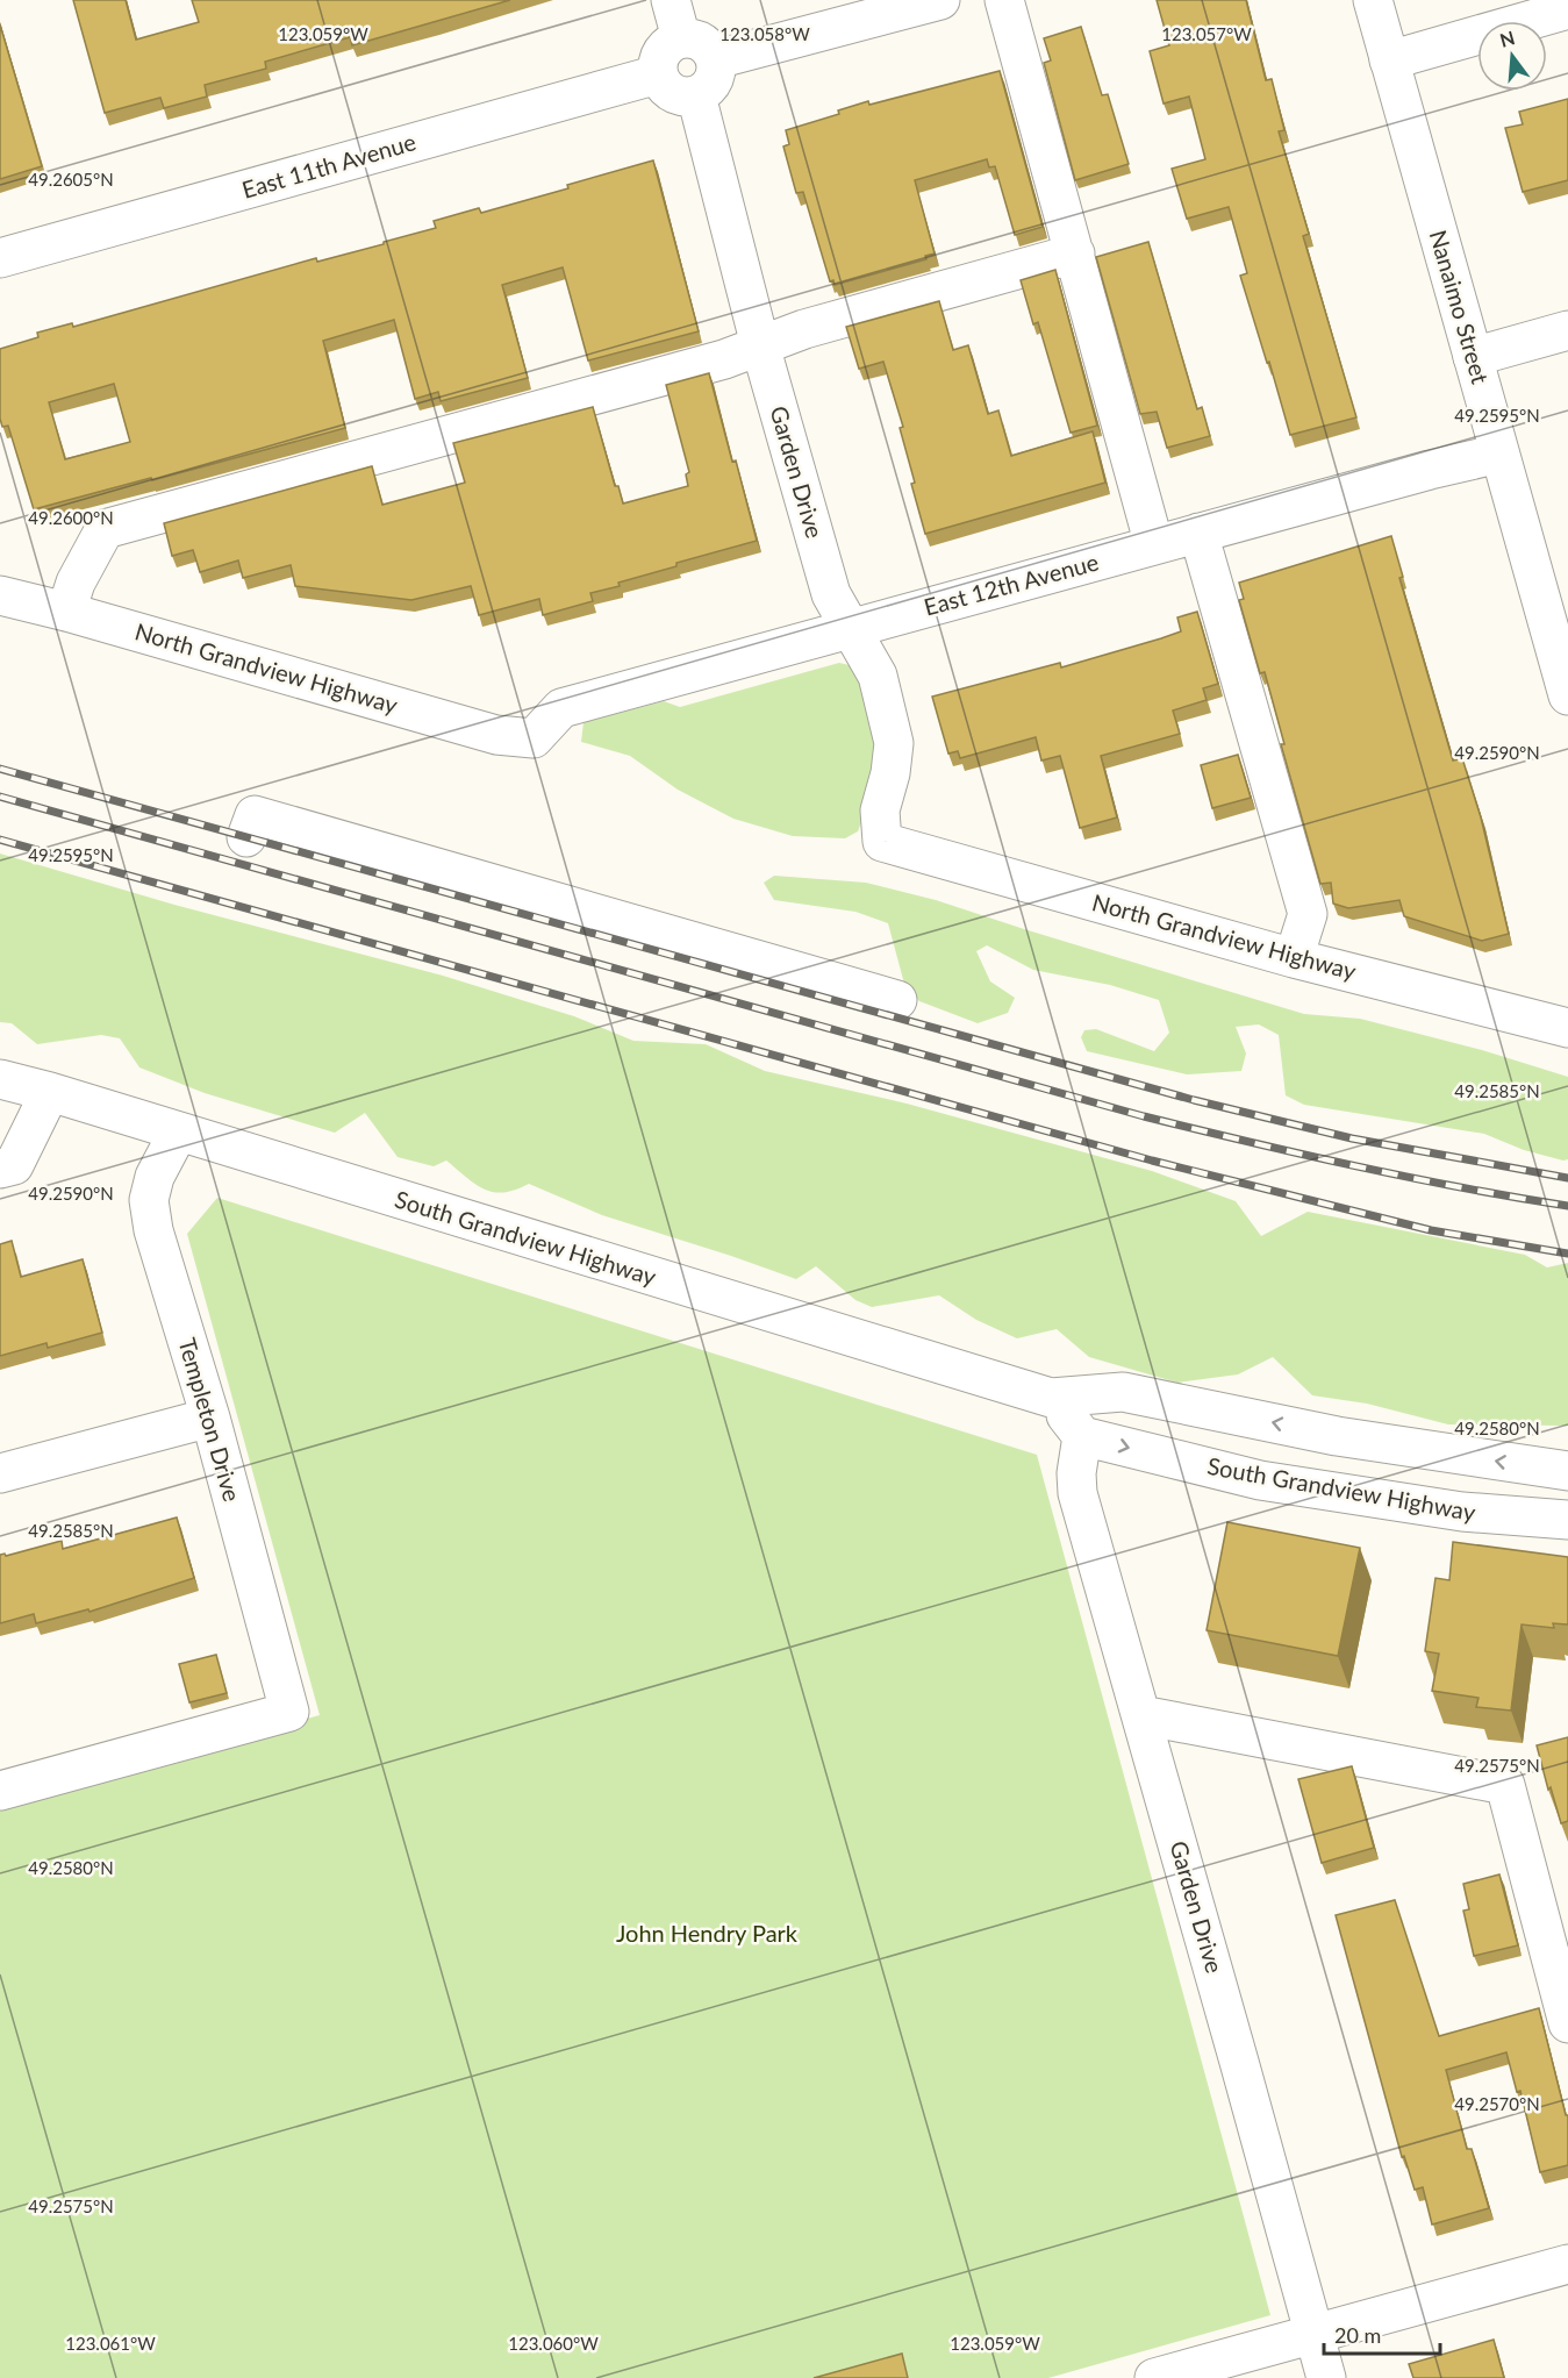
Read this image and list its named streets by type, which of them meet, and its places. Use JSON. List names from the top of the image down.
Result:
{
  "streets": {
    "street": [
      "East 11th Avenue",
      "Nanaimo Street",
      "Garden Drive",
      "East 12th Avenue",
      "North Grandview Highway",
      "South Grandview Highway",
      "Templeton Drive"
    ]
  },
  "crossings": [
    ["East 11th Avenue", "Garden Drive"],
    ["Nanaimo Street", "East 12th Avenue"],
    ["Garden Drive", "East 12th Avenue"],
    ["Garden Drive", "North Grandview Highway"],
    ["Garden Drive", "South Grandview Highway"],
    ["East 12th Avenue", "North Grandview Highway"],
    ["South Grandview Highway", "Templeton Drive"]
  ],
  "parks": ["John Hendry Park"],
  "scale_bar": "20 m",
  "north": "top",
  "coordinates": [
    "123.059°W",
    "123.058°W",
    "123.057°W",
    "49.2605°N",
    "49.2595°N",
    "49.2600°N",
    "49.2590°N",
    "49.2585°N",
    "49.2580°N",
    "49.2575°N",
    "49.2570°N",
    "123.061°W",
    "123.060°W"
  ]
}
